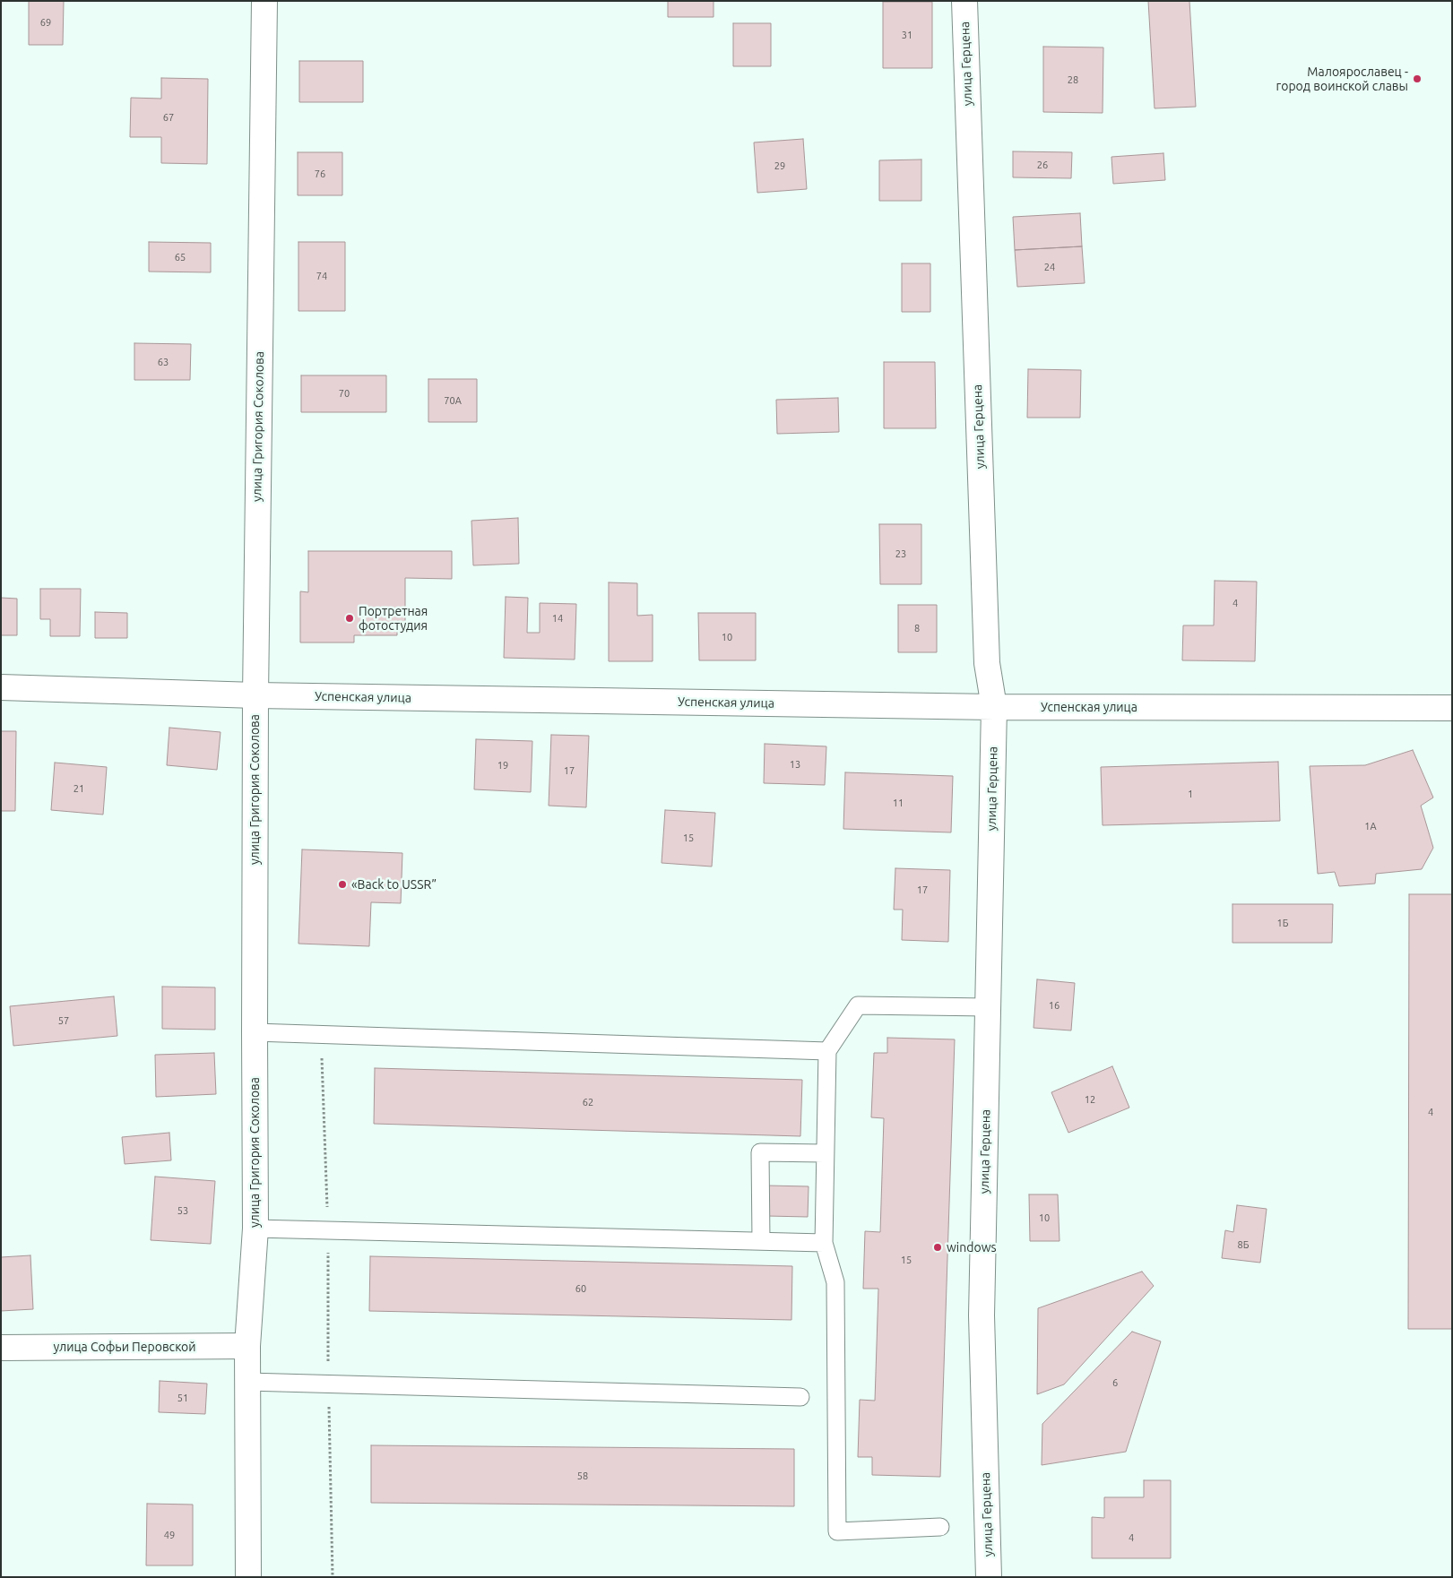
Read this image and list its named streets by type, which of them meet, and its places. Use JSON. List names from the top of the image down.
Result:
{
  "streets": {
    "street": [
      "улица Герцена",
      "улица Григория Соколова",
      "Успенская улица",
      "улица Софьи Перовской"
    ]
  },
  "crossings": [
    ["улица Герцена", "Успенская улица"],
    ["улица Григория Соколова", "Успенская улица"],
    ["улица Григория Соколова", "улица Софьи Перовской"]
  ],
  "places": [
    "Малоярославец - город воинской славы",
    "Портретная фотостудия",
    "«Back to USSR”",
    "windows"
  ],
  "house_numbers": [
    "69",
    "31",
    "28",
    "67",
    "26",
    "29",
    "76",
    "65",
    "24",
    "74",
    "63",
    "70",
    "70А",
    "23",
    "4",
    "14",
    "8",
    "10",
    "13",
    "19",
    "17",
    "21",
    "1",
    "11",
    "1А",
    "15",
    "17",
    "1Б",
    "16",
    "57",
    "12",
    "62",
    "4",
    "53",
    "10",
    "8Б",
    "15",
    "60",
    "6",
    "51",
    "58",
    "49",
    "4"
  ]
}
